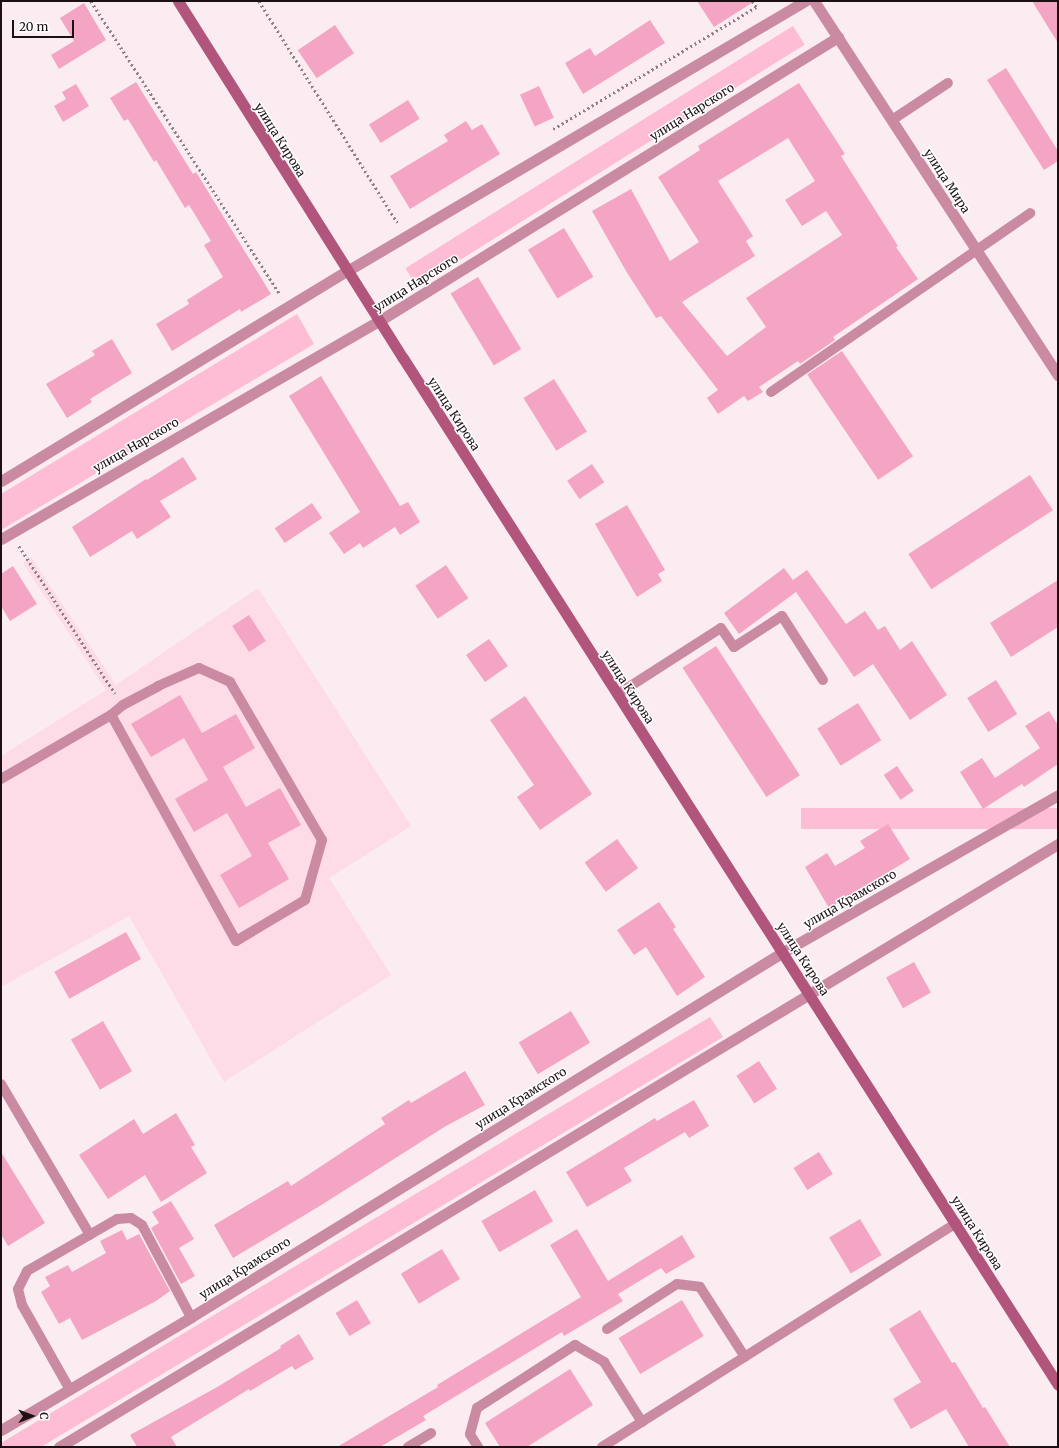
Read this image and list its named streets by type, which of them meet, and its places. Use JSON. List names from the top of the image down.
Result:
{
  "streets": {
    "main road": ["улица Кирова"],
    "street": ["улица Нарского", "улица Мира", "улица Крамского"]
  },
  "crossings": [
    ["улица Нарского", "улица Кирова"],
    ["улица Нарского", "улица Мира"],
    ["улица Кирова", "улица Крамского"]
  ],
  "scale_bar": "20 m",
  "north": "right"
}
